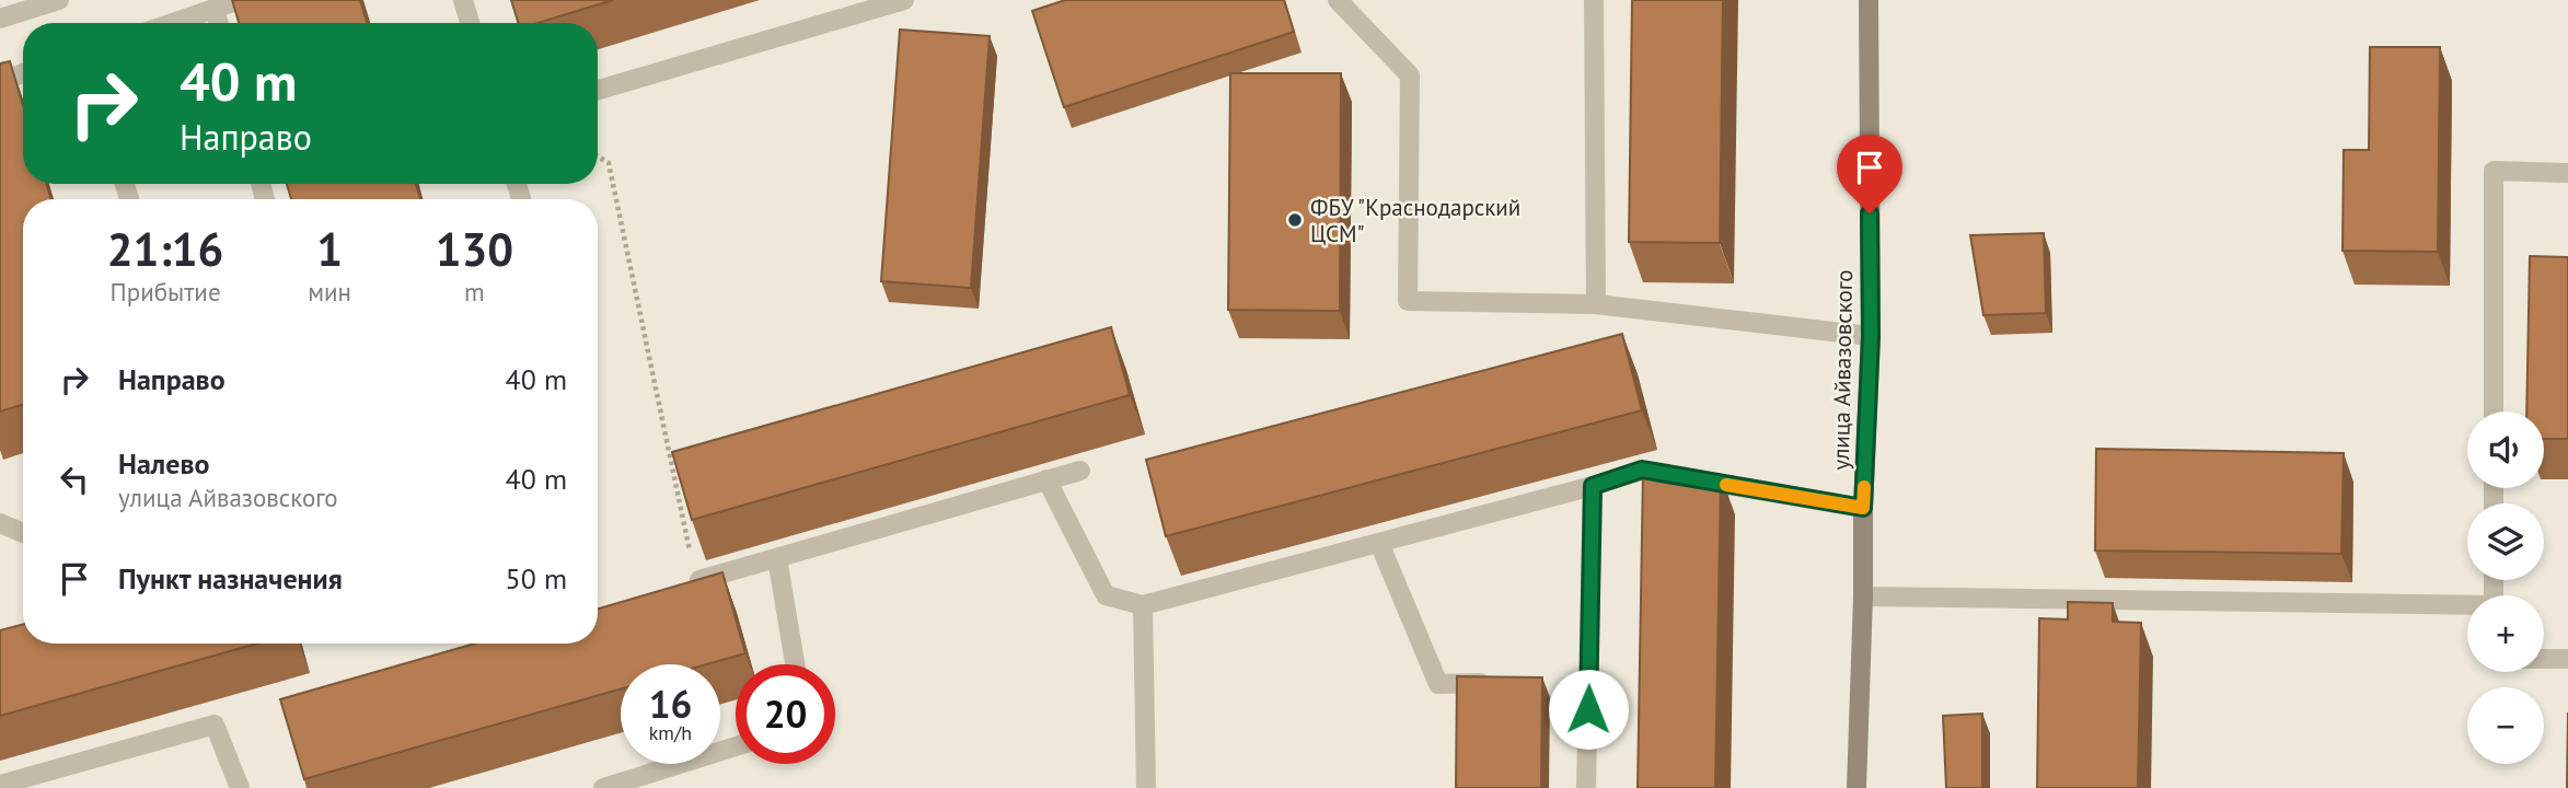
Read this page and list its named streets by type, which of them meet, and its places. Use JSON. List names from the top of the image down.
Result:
{
  "streets": {
    "street": ["улица Айвазовского"]
  },
  "places": ["ФБУ \"Краснодарский ЦСМ\""],
  "page": {
    "turn": ["40 m", "Направо"],
    "eta": [
      "21:16",
      "Прибытие",
      "1",
      "мин",
      "130",
      "m"
    ],
    "list": [
      {
        "name": "Направо",
        "value": "40 m"
      },
      {
        "name": "Налево",
        "note": "улица Айвазовского",
        "value": "40 m"
      },
      {
        "name": "Пункт назначения",
        "value": "50 m"
      }
    ],
    "map_buttons": ["+", "−"],
    "speed": "16 km/h",
    "limit": "20"
  }
}
